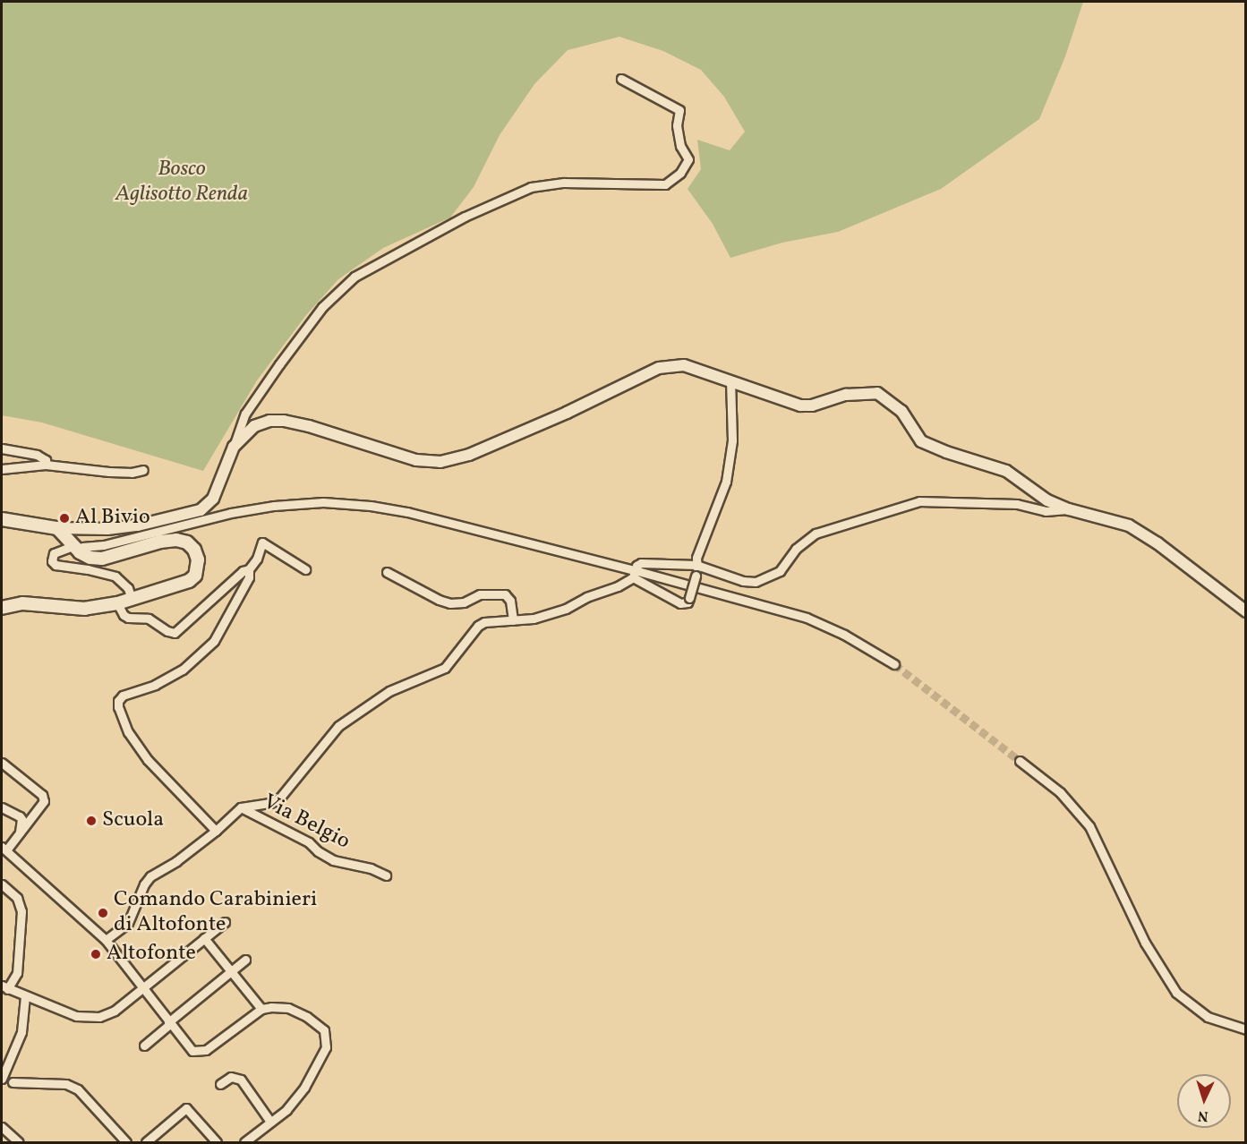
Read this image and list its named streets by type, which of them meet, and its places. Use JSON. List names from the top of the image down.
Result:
{
  "streets": {
    "street": ["Via Belgio"]
  },
  "parks": ["Bosco Aglisotto Renda"],
  "places": [
    "Al Bivio",
    "Scuola",
    "Comando Carabinieri di Altofonte",
    "Altofonte"
  ],
  "north": "bottom"
}
